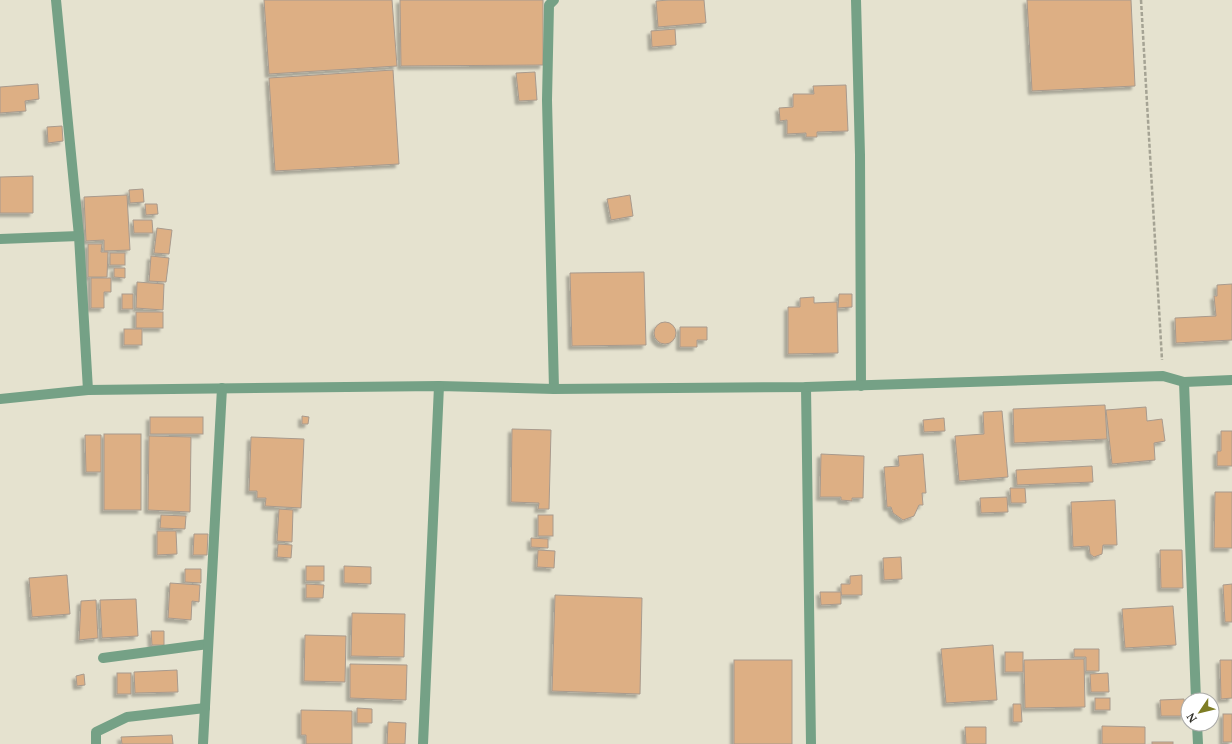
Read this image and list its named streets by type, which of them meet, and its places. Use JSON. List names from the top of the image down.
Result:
{
  "north": "bottom left"
}
